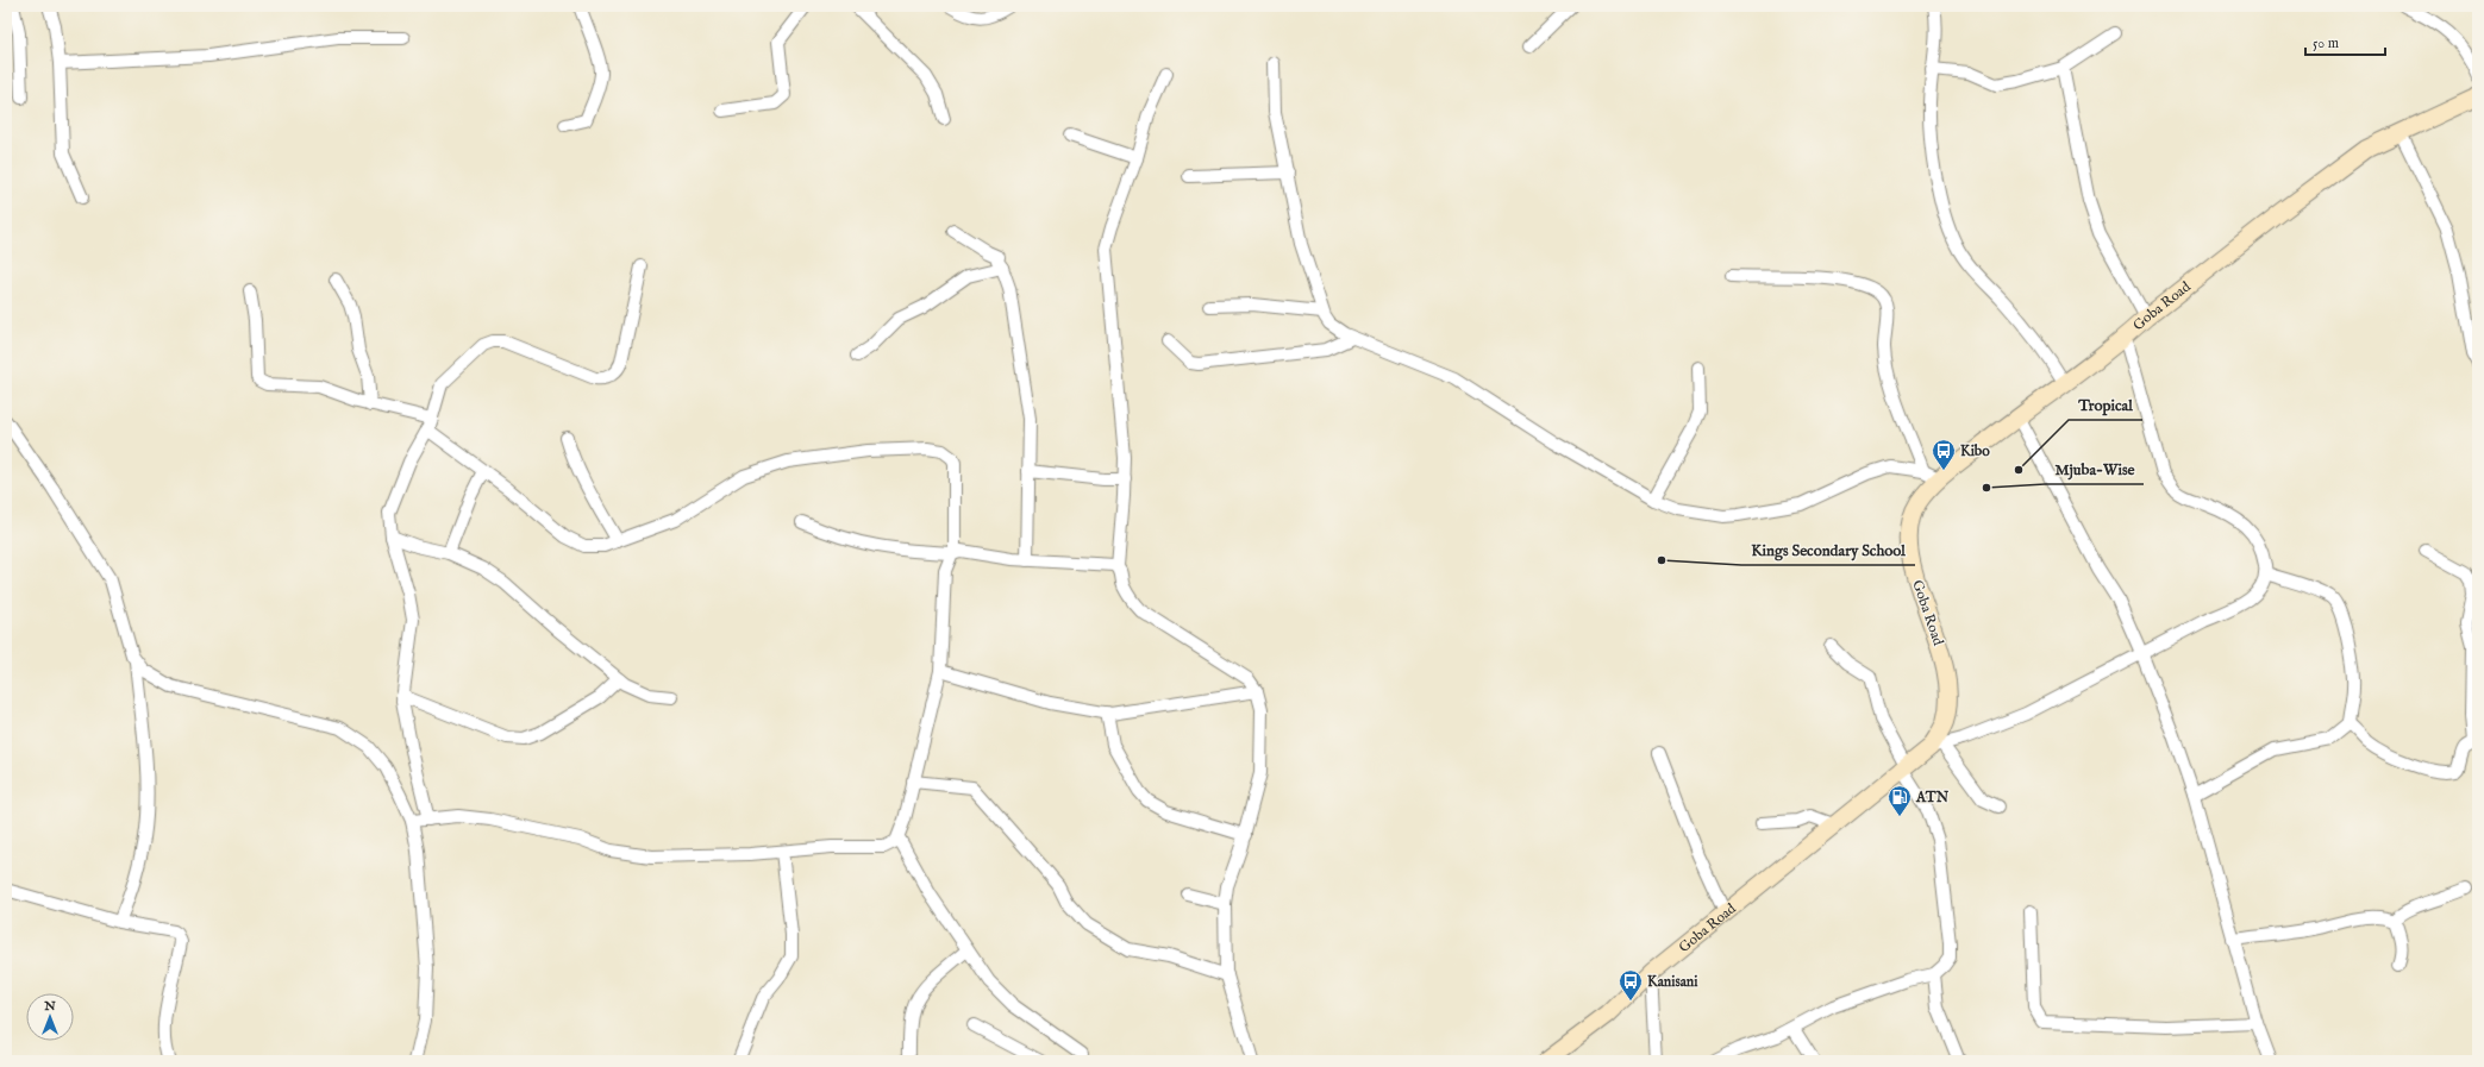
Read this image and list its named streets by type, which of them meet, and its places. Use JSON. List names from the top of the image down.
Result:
{
  "streets": {
    "main road": ["Goba Road"]
  },
  "places": {
    "other": ["Tropical", "Mjuba-Wise", "Kings Secondary School"],
    "bus stop": ["Kibo", "Kanisani"],
    "fuel station": ["ATN"]
  },
  "scale_bar": "50 m",
  "north": "top"
}
